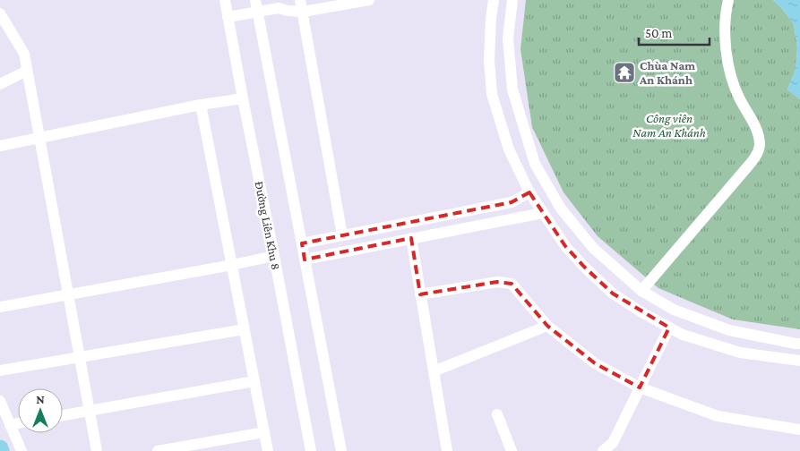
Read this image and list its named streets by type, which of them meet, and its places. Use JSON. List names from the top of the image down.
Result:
{
  "streets": {
    "street": ["Đường Liên Khu 8"]
  },
  "parks": ["Công viên Nam An Khánh"],
  "places": {
    "temple": ["Chùa Nam An Khánh"]
  },
  "scale_bar": "50 m",
  "north": "top"
}
